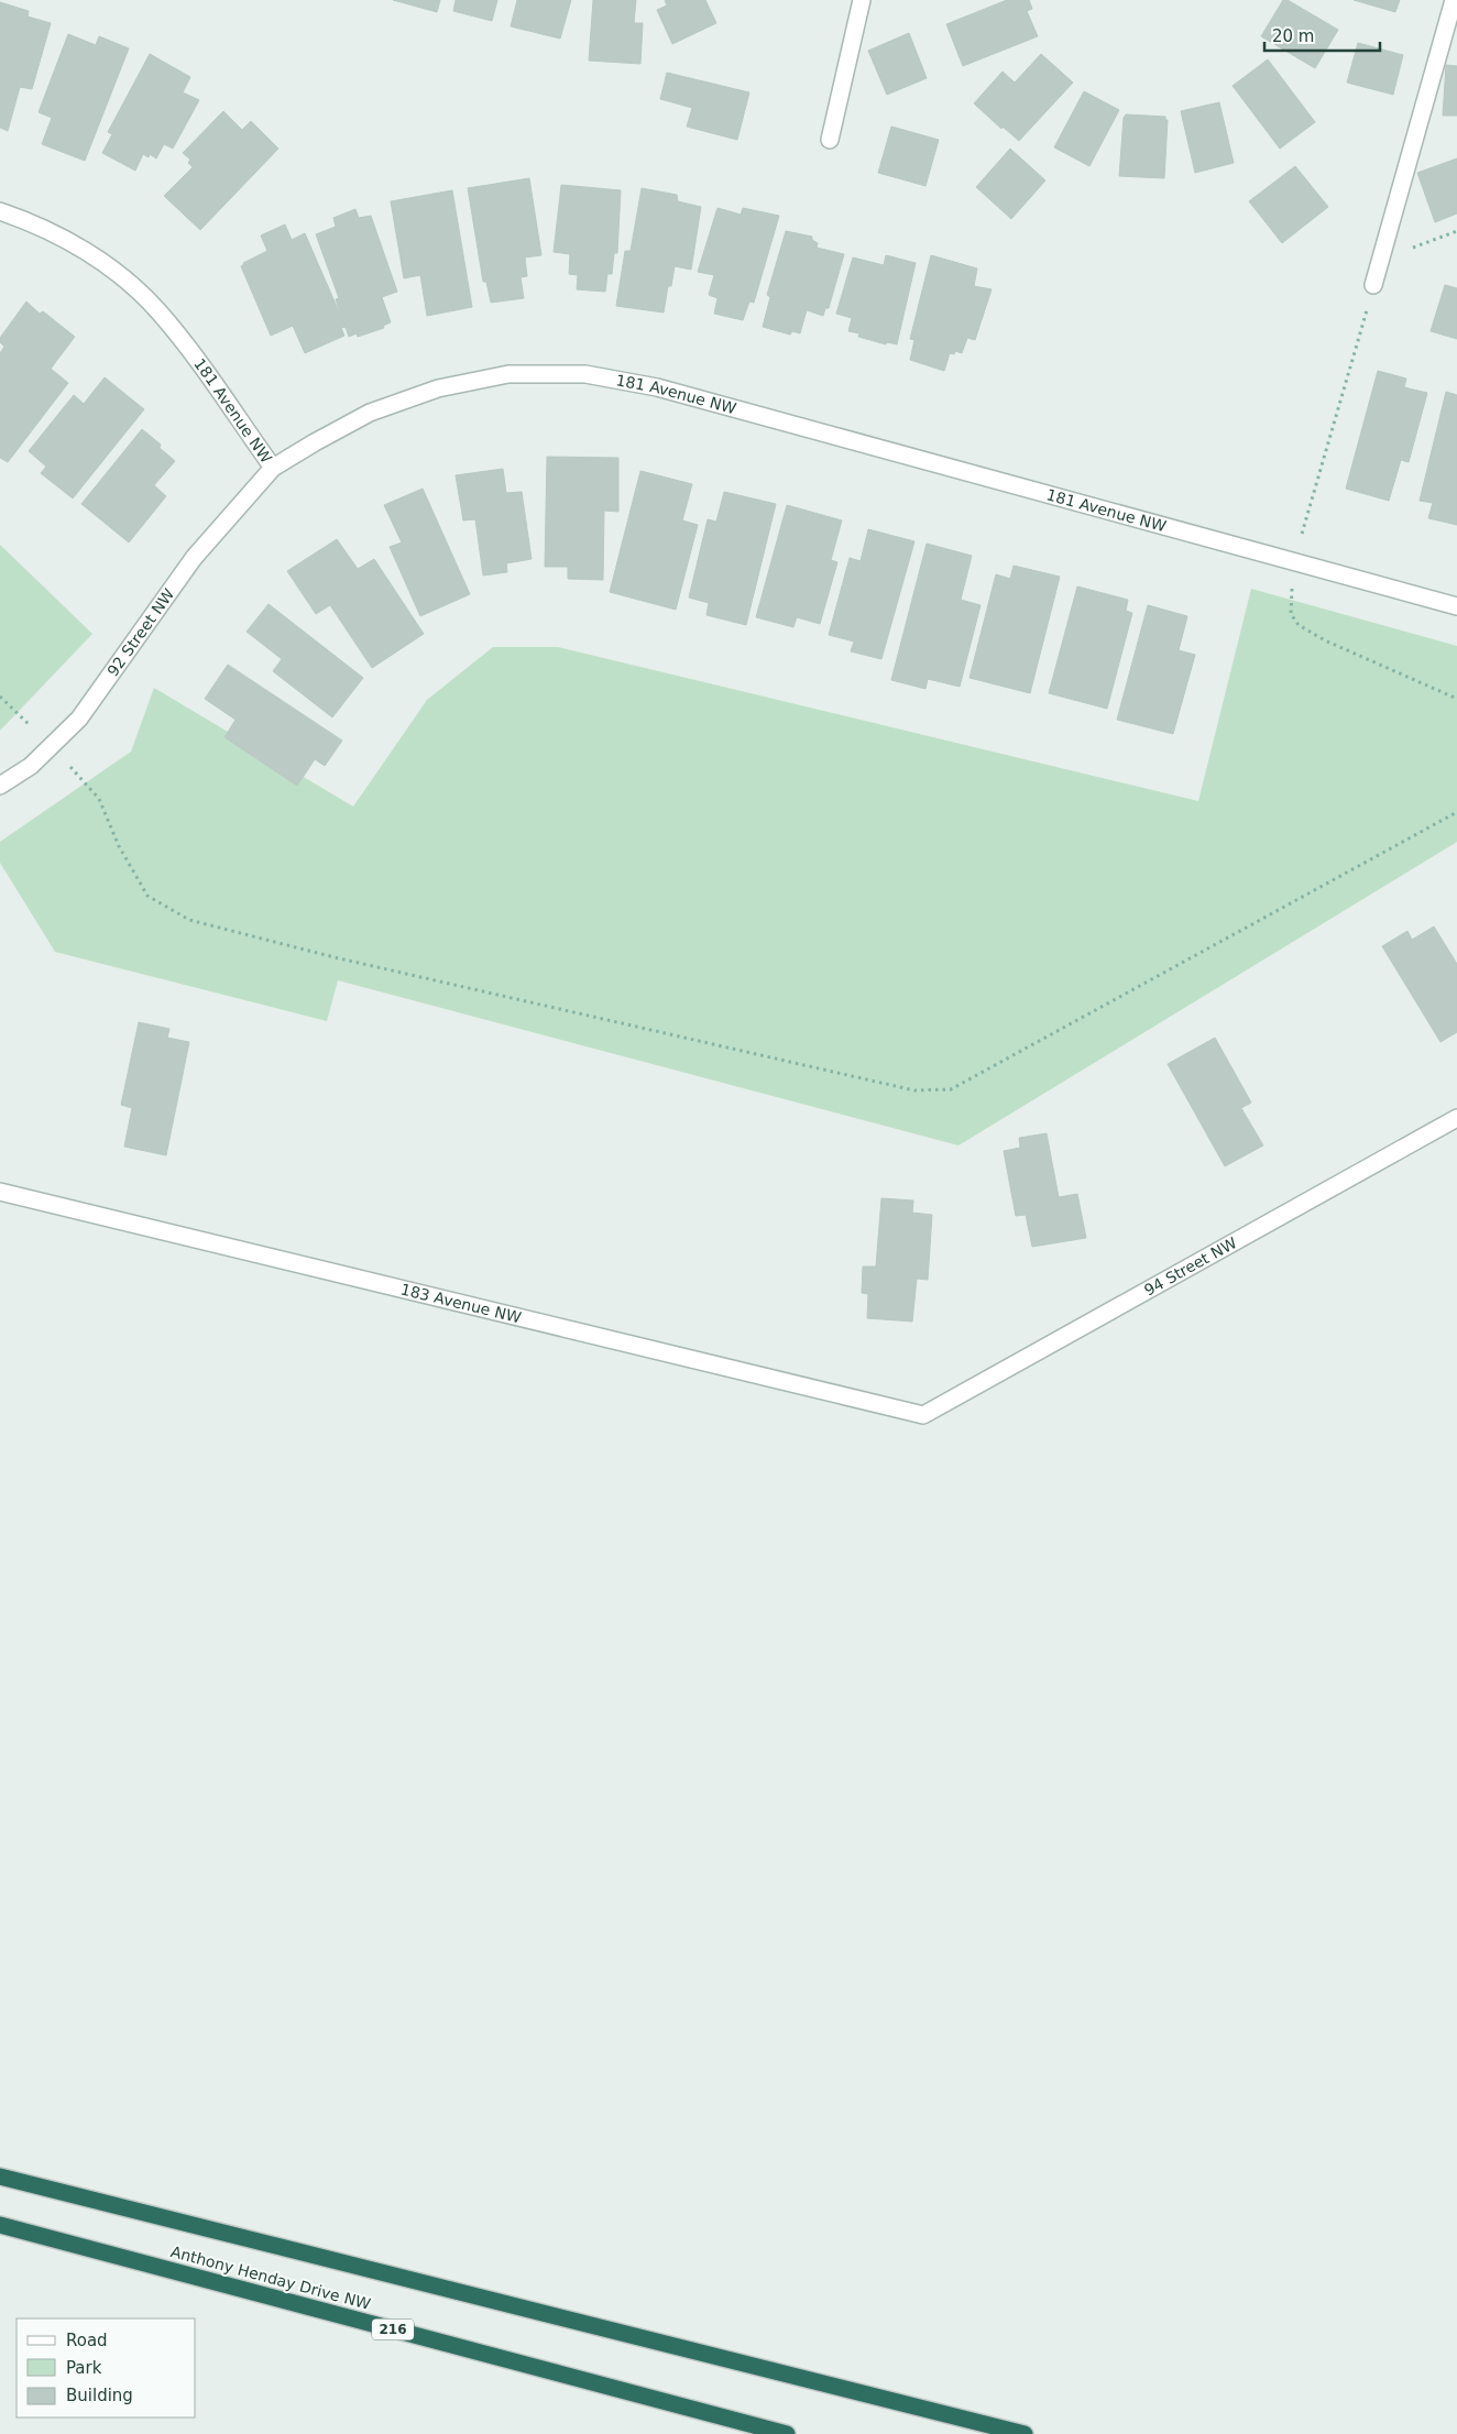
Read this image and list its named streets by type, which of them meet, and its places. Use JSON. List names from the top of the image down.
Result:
{
  "streets": {
    "highway": ["Anthony Henday Drive NW", "216"],
    "street": [
      "181 Avenue NW",
      "92 Street NW",
      "94 Street NW",
      "183 Avenue NW"
    ]
  },
  "crossings": [
    ["181 Avenue NW", "92 Street NW"],
    ["94 Street NW", "183 Avenue NW"]
  ],
  "legend": ["Road", "Park", "Building"],
  "scale_bar": "20 m"
}
